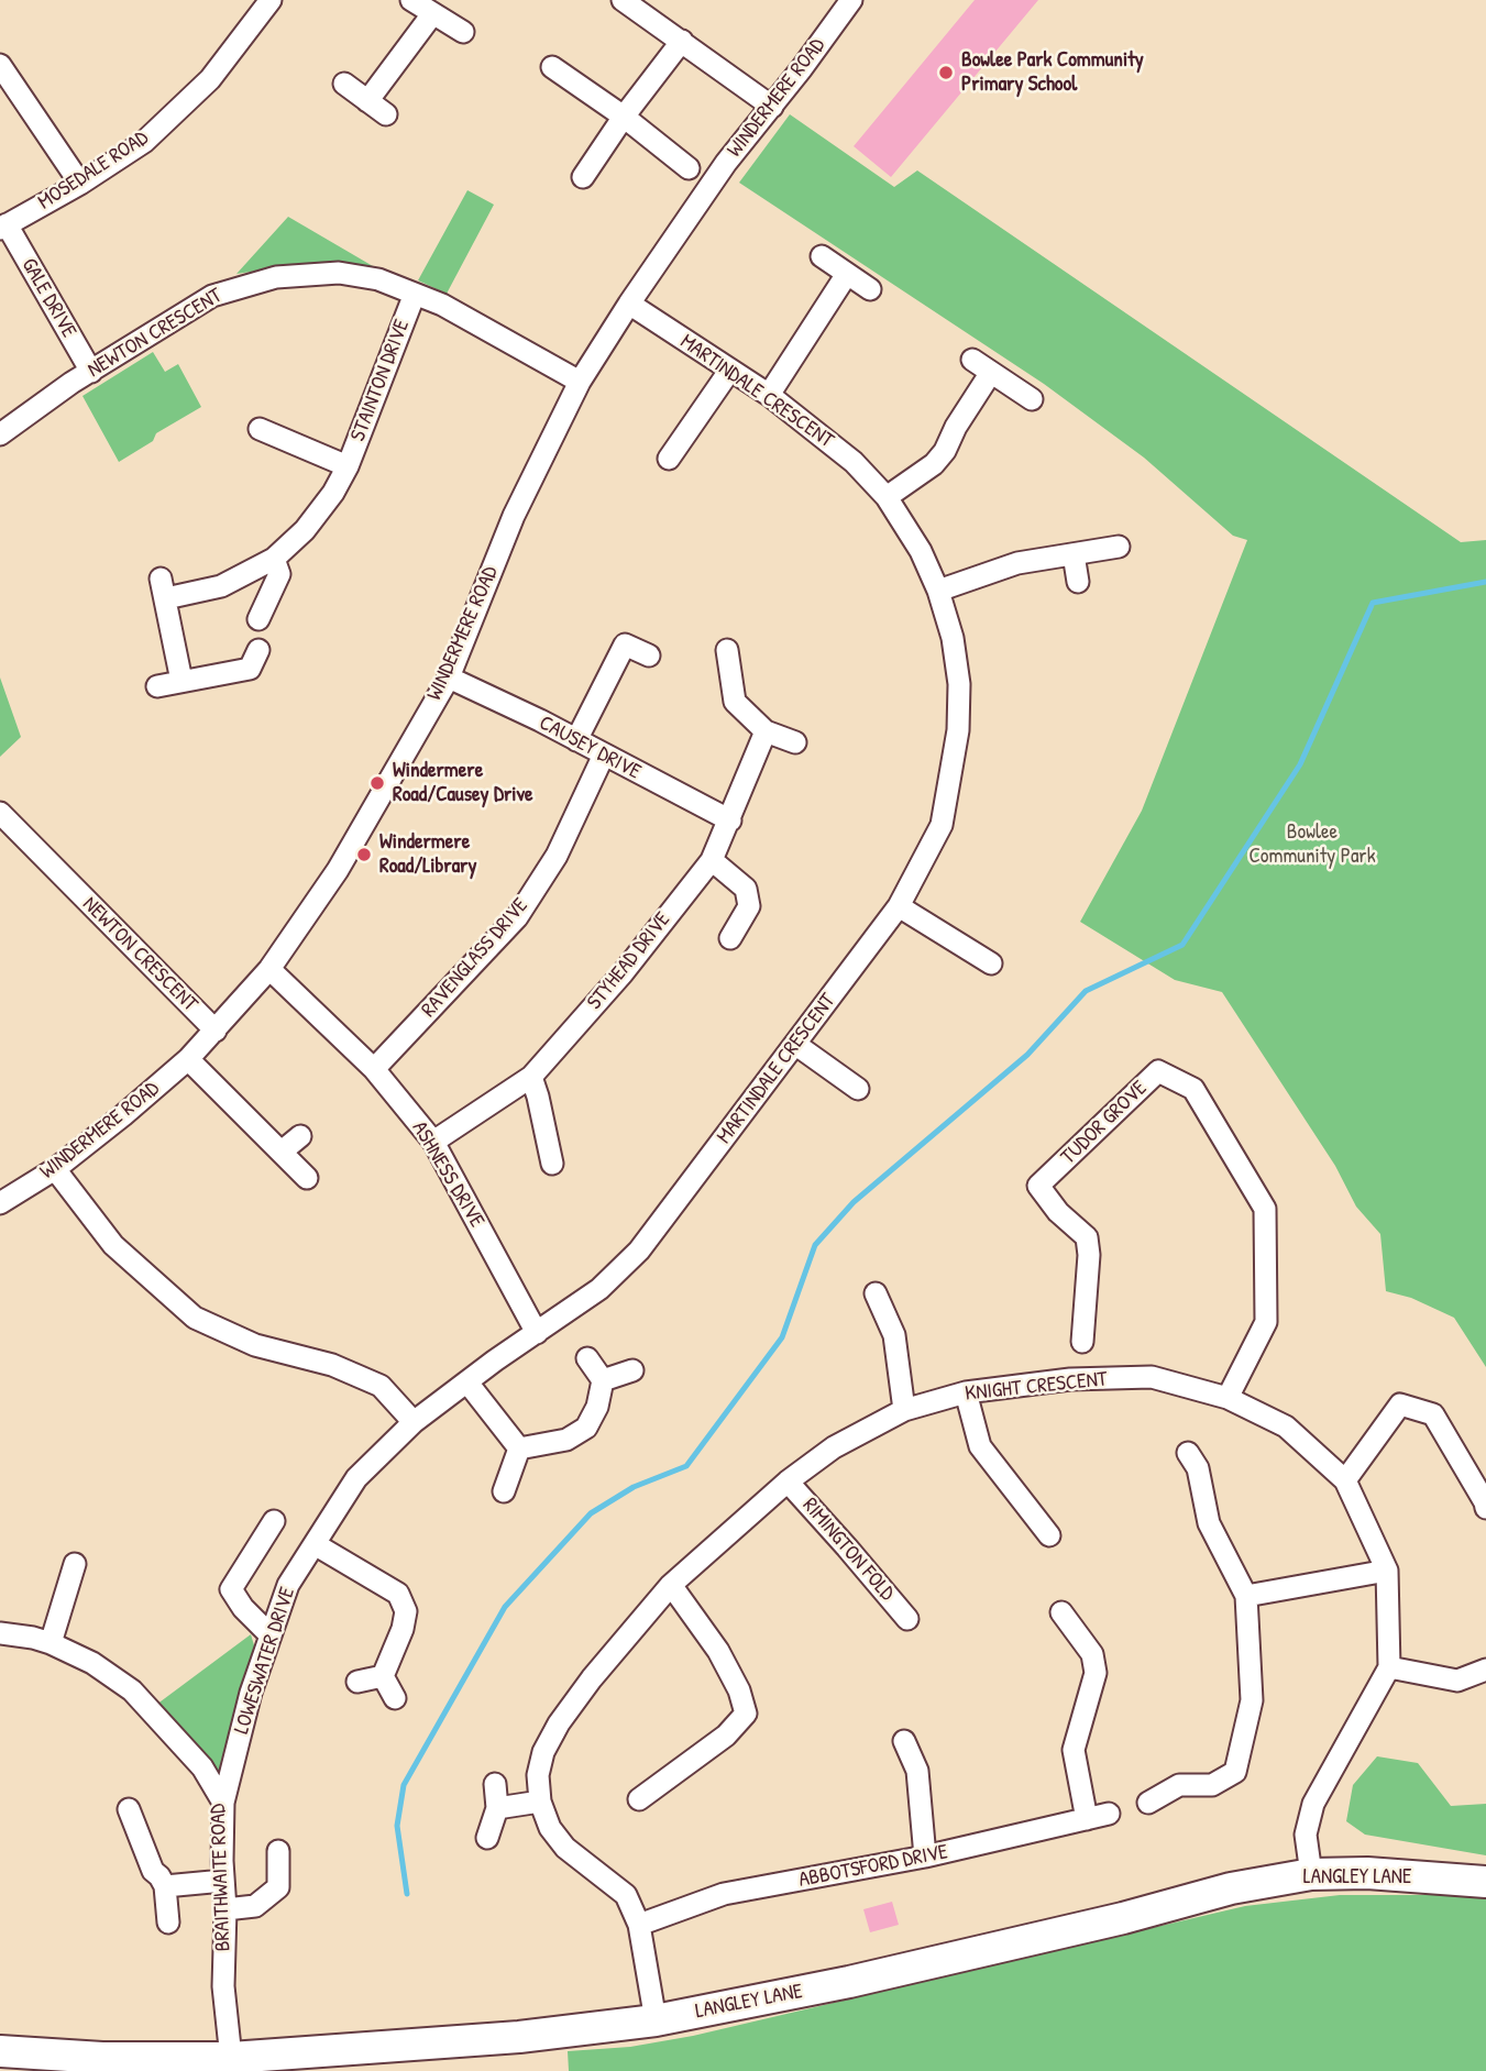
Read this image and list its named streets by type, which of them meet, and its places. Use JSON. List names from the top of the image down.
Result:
{
  "streets": {
    "street": [
      "WINDERMERE ROAD",
      "MOSEDALE ROAD",
      "GALE DRIVE",
      "NEWTON CRESCENT",
      "STAINTON DRIVE",
      "MARTINDALE CRESCENT",
      "CAUSEY DRIVE",
      "RAVENGLASS DRIVE",
      "STYHEAD DRIVE",
      "TUDOR GROVE",
      "ASHNESS DRIVE",
      "KNIGHT CRESCENT",
      "RIMINGTON FOLD",
      "LOWESWATER DRIVE",
      "ABBOTSFORD DRIVE",
      "BRAITHWAITE ROAD",
      "LANGLEY LANE"
    ]
  },
  "crossings": [
    ["WINDERMERE ROAD", "NEWTON CRESCENT"],
    ["WINDERMERE ROAD", "MARTINDALE CRESCENT"],
    ["WINDERMERE ROAD", "CAUSEY DRIVE"],
    ["WINDERMERE ROAD", "ASHNESS DRIVE"],
    ["MOSEDALE ROAD", "GALE DRIVE"],
    ["GALE DRIVE", "NEWTON CRESCENT"],
    ["NEWTON CRESCENT", "STAINTON DRIVE"],
    ["MARTINDALE CRESCENT", "ASHNESS DRIVE"],
    ["MARTINDALE CRESCENT", "LOWESWATER DRIVE"],
    ["CAUSEY DRIVE", "RAVENGLASS DRIVE"],
    ["CAUSEY DRIVE", "STYHEAD DRIVE"],
    ["RAVENGLASS DRIVE", "ASHNESS DRIVE"],
    ["STYHEAD DRIVE", "ASHNESS DRIVE"],
    ["TUDOR GROVE", "KNIGHT CRESCENT"],
    ["KNIGHT CRESCENT", "RIMINGTON FOLD"],
    ["KNIGHT CRESCENT", "ABBOTSFORD DRIVE"],
    ["KNIGHT CRESCENT", "LANGLEY LANE"],
    ["LOWESWATER DRIVE", "BRAITHWAITE ROAD"],
    ["BRAITHWAITE ROAD", "LANGLEY LANE"]
  ],
  "parks": ["Bowlee Community Park"],
  "places": ["Bowlee Park Community Primary School", "Windermere Road/Causey Drive", "Windermere Road/Library"]
}
